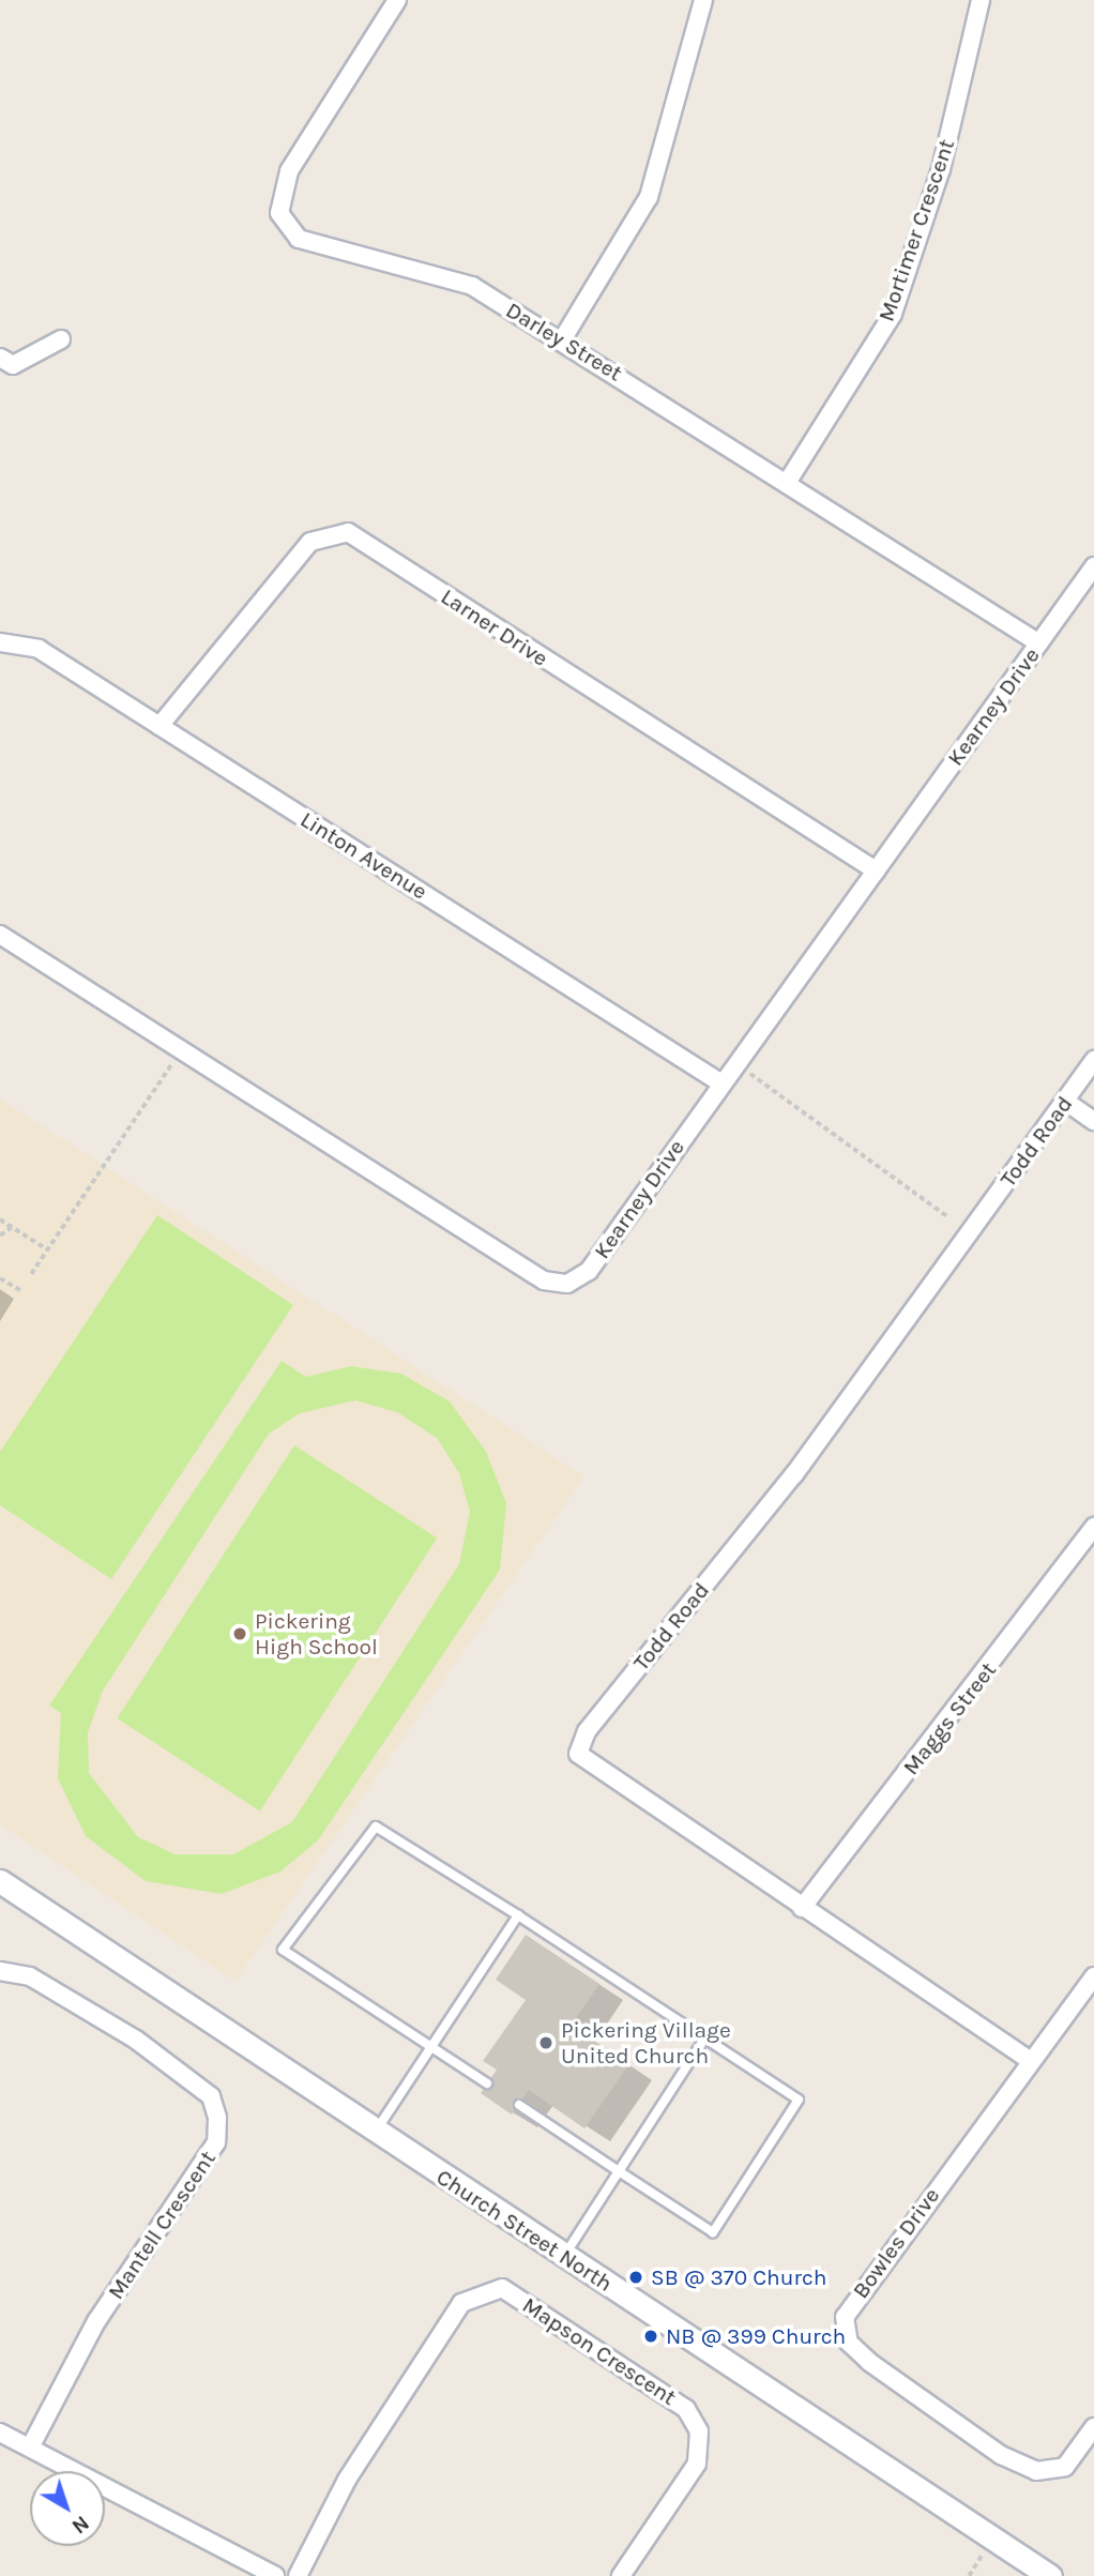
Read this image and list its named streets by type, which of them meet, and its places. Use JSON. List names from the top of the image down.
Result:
{
  "streets": {
    "street": [
      "Mortimer Crescent",
      "Darley Street",
      "Larner Drive",
      "Kearney Drive",
      "Linton Avenue",
      "Todd Road",
      "Maggs Street",
      "Mantell Crescent",
      "Church Street North",
      "Bowles Drive",
      "Mapson Crescent"
    ]
  },
  "crossings": [
    ["Mortimer Crescent", "Darley Street"],
    ["Darley Street", "Kearney Drive"],
    ["Larner Drive", "Kearney Drive"],
    ["Larner Drive", "Linton Avenue"],
    ["Kearney Drive", "Linton Avenue"],
    ["Todd Road", "Maggs Street"],
    ["Todd Road", "Bowles Drive"]
  ],
  "places": [
    "Pickering High School",
    "Pickering Village United Church",
    "SB @ 370 Church",
    "NB @ 399 Church"
  ],
  "north": "bottom right"
}
